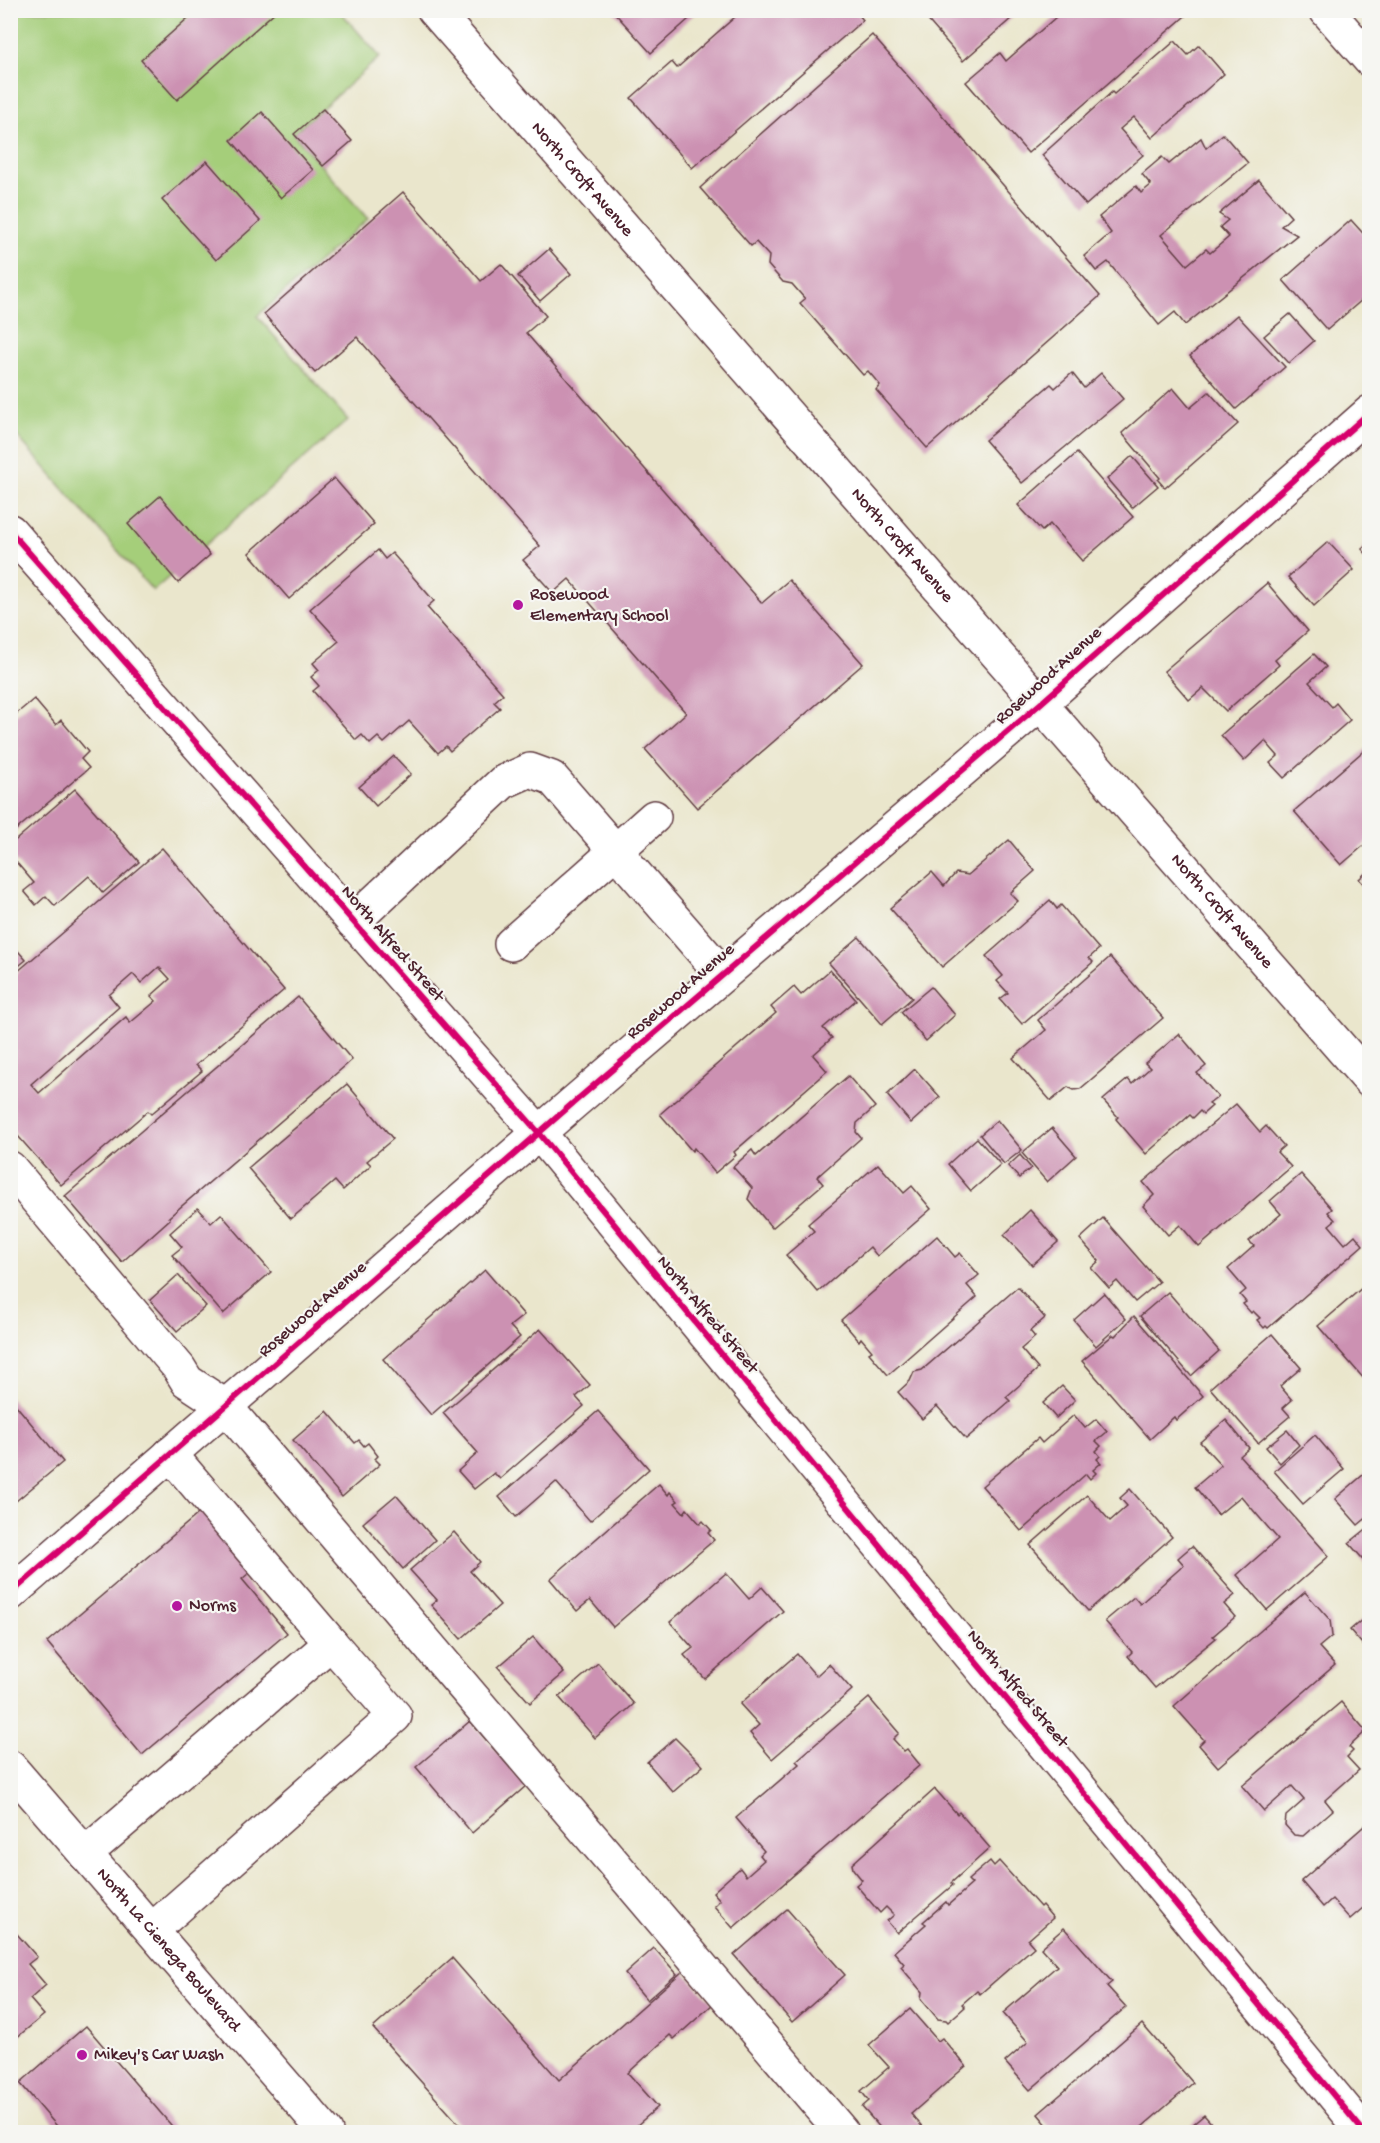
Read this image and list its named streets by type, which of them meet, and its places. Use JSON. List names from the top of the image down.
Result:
{
  "streets": {
    "street": [
      "North Croft Avenue",
      "Rosewood Avenue",
      "North Alfred Street",
      "North La Cienega Boulevard"
    ]
  },
  "crossings": [
    ["North Croft Avenue", "Rosewood Avenue"],
    ["Rosewood Avenue", "North Alfred Street"]
  ],
  "places": ["Rosewood Elementary School", "Norms", "Mikey's Car Wash"]
}
